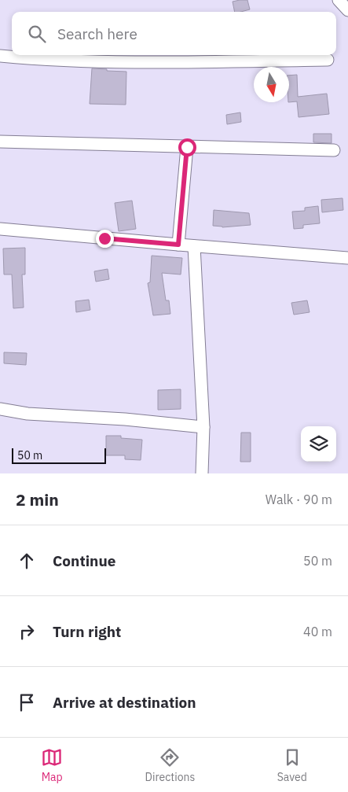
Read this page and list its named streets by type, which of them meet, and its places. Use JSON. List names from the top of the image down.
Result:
{
  "scale_bar": "50 m",
  "north": "bottom",
  "page": {
    "search": "Search here",
    "scale": "50 m",
    "heading": ["2 min", "Walk · 90 m"],
    "list": [
      ["Continue", "50 m"],
      ["Turn right", "40 m"],
      "Arrive at destination"
    ],
    "nav": ["Map", "Directions", "Saved"]
  }
}
